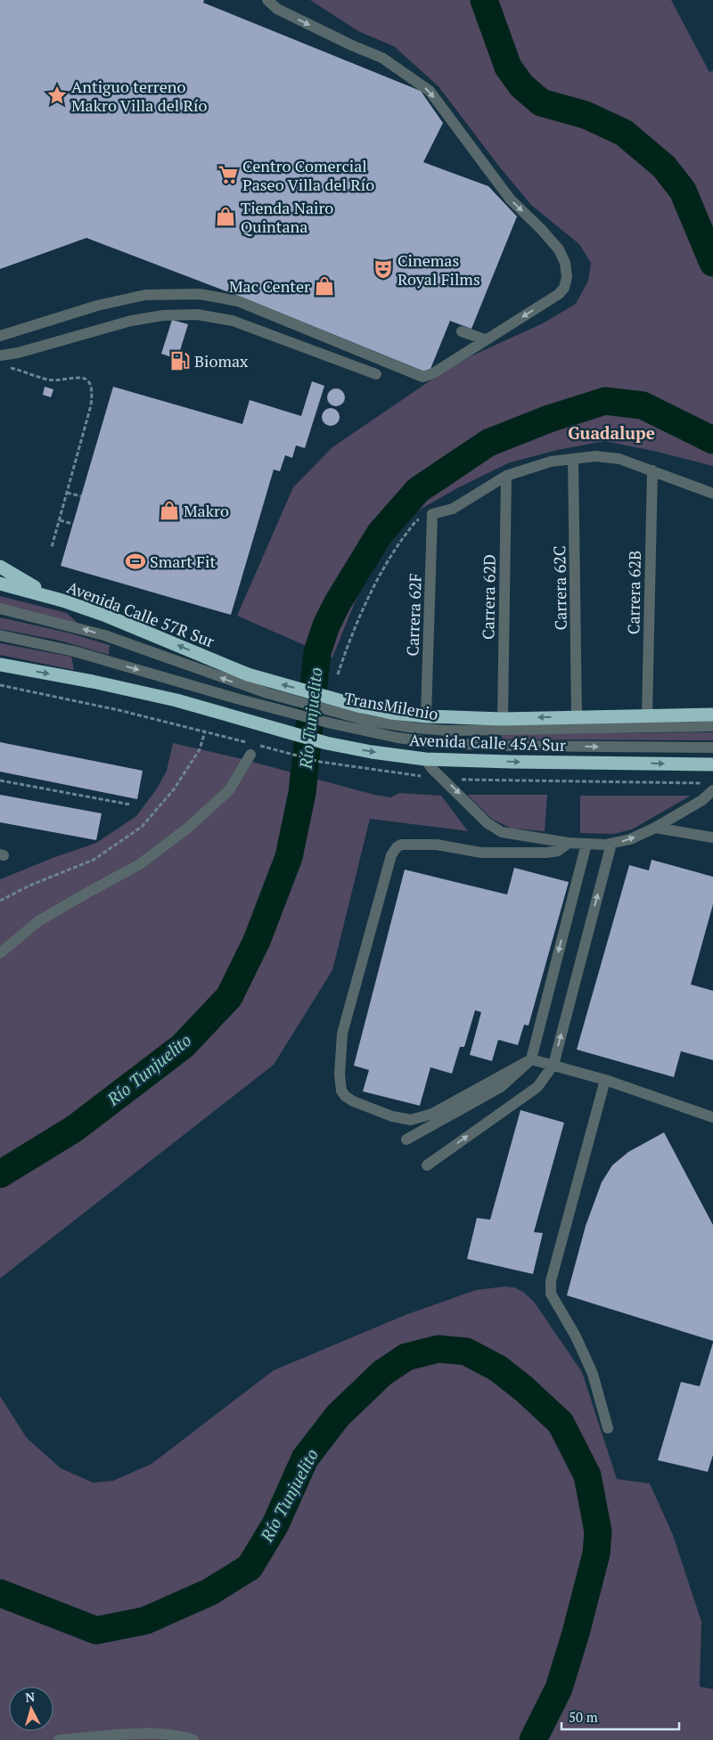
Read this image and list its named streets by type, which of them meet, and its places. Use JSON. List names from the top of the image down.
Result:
{
  "streets": {
    "highway": ["Avenida Calle 57R Sur", "Avenida Calle 45A Sur"],
    "street": [
      "Carrera 62C",
      "Carrera 62B",
      "Carrera 62D",
      "Carrera 62F",
      "TransMilenio"
    ]
  },
  "crossings": [
    ["Carrera 62C", "Avenida Calle 45A Sur"],
    ["Carrera 62B", "Avenida Calle 45A Sur"],
    ["Carrera 62D", "Avenida Calle 45A Sur"],
    ["Avenida Calle 57R Sur", "Avenida Calle 45A Sur"],
    ["Carrera 62F", "Avenida Calle 45A Sur"],
    ["TransMilenio", "Avenida Calle 45A Sur"]
  ],
  "one_way": ["Avenida Calle 57R Sur"],
  "districts": ["Guadalupe"],
  "water": ["Río Tunjuelito"],
  "places": {
    "place": ["Antiguo terreno Makro Villa del Río"],
    "supermarket": ["Centro Comercial Paseo Villa del Río"],
    "shop": ["Tienda Nairo Quintana", "Mac Center", "Makro"],
    "theatre": ["Cinemas Royal Films"],
    "fuel station": ["Biomax"],
    "sports": ["Smart Fit"]
  },
  "scale_bar": "50 m",
  "north": "top"
}
